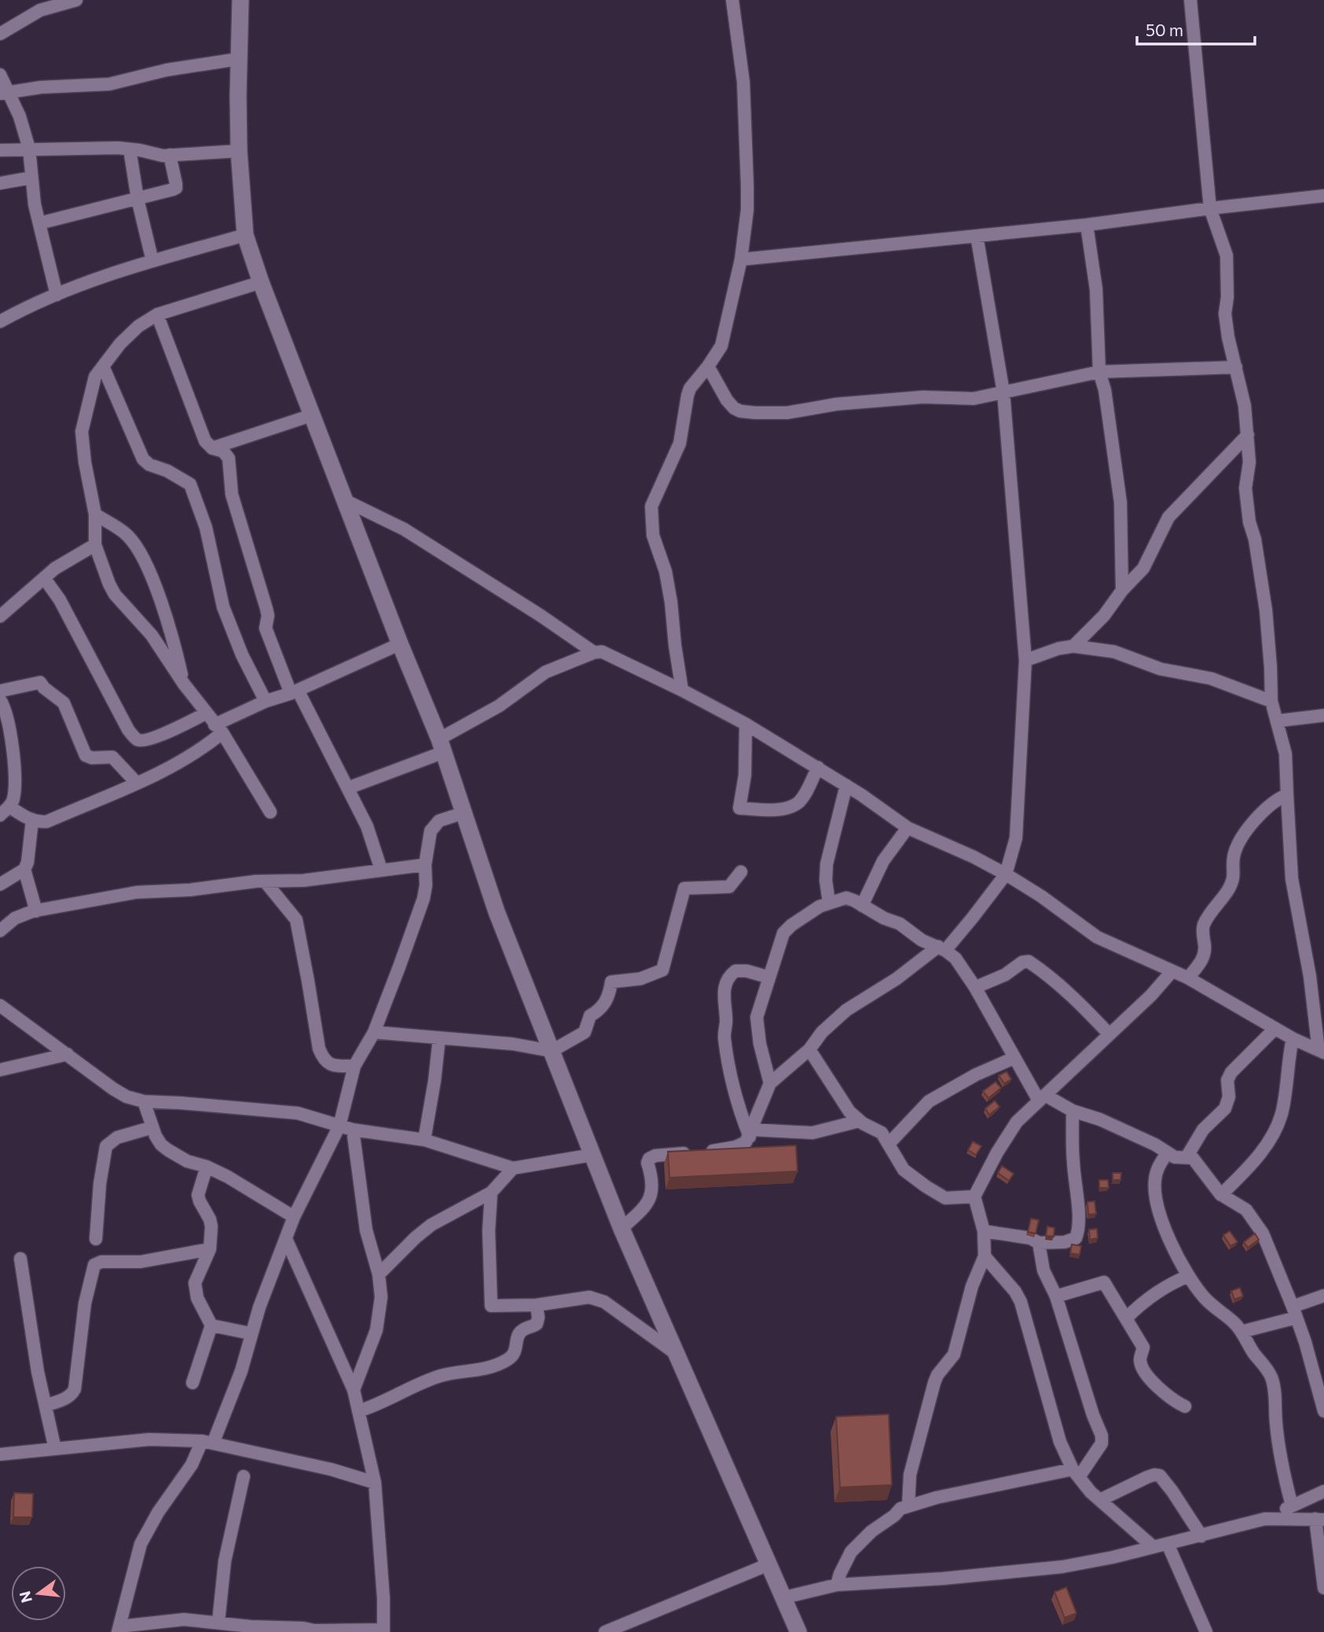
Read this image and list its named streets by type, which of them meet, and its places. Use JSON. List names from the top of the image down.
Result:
{
  "scale_bar": "50 m",
  "north": "left"
}
